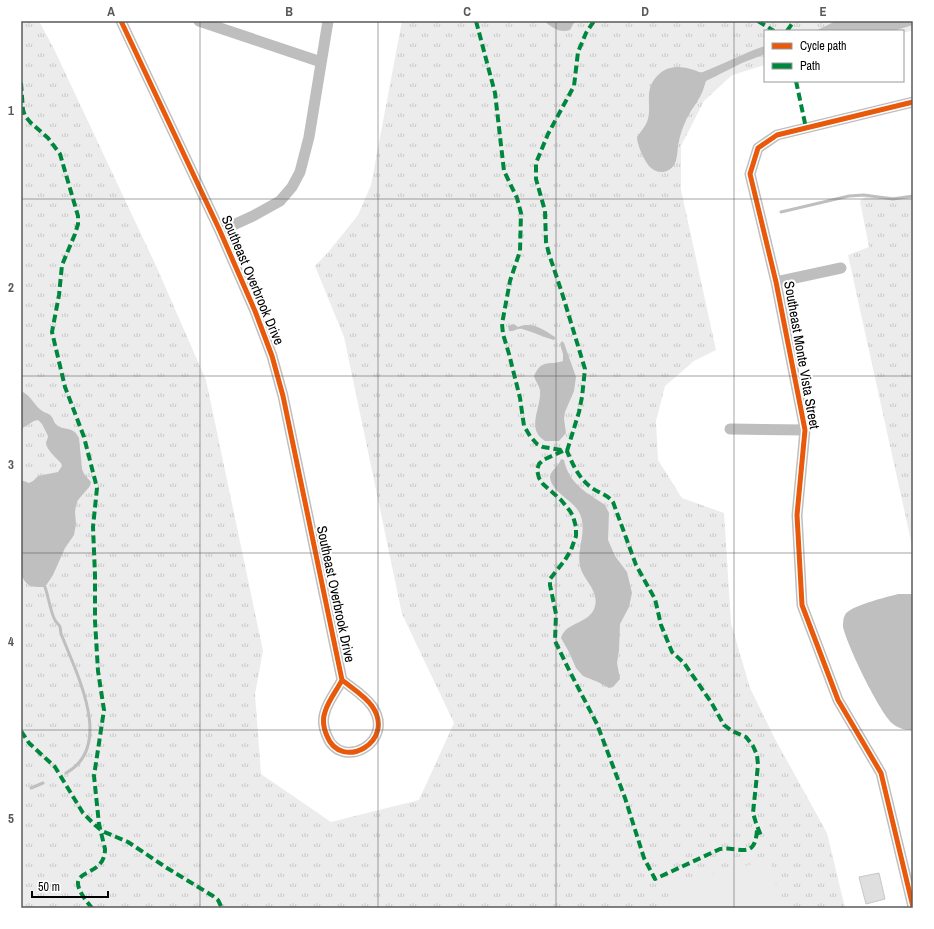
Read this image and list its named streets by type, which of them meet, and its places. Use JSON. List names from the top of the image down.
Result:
{
  "streets": {
    "street": ["Southeast Overbrook Drive", "Southeast Monte Vista Street"]
  },
  "legend": ["Cycle path", "Path"],
  "scale_bar": "50 m",
  "grid": {
    "columns": [
      "A",
      "B",
      "C",
      "D",
      "E"
    ],
    "rows": [
      "1",
      "2",
      "3",
      "4",
      "5"
    ]
  }
}
